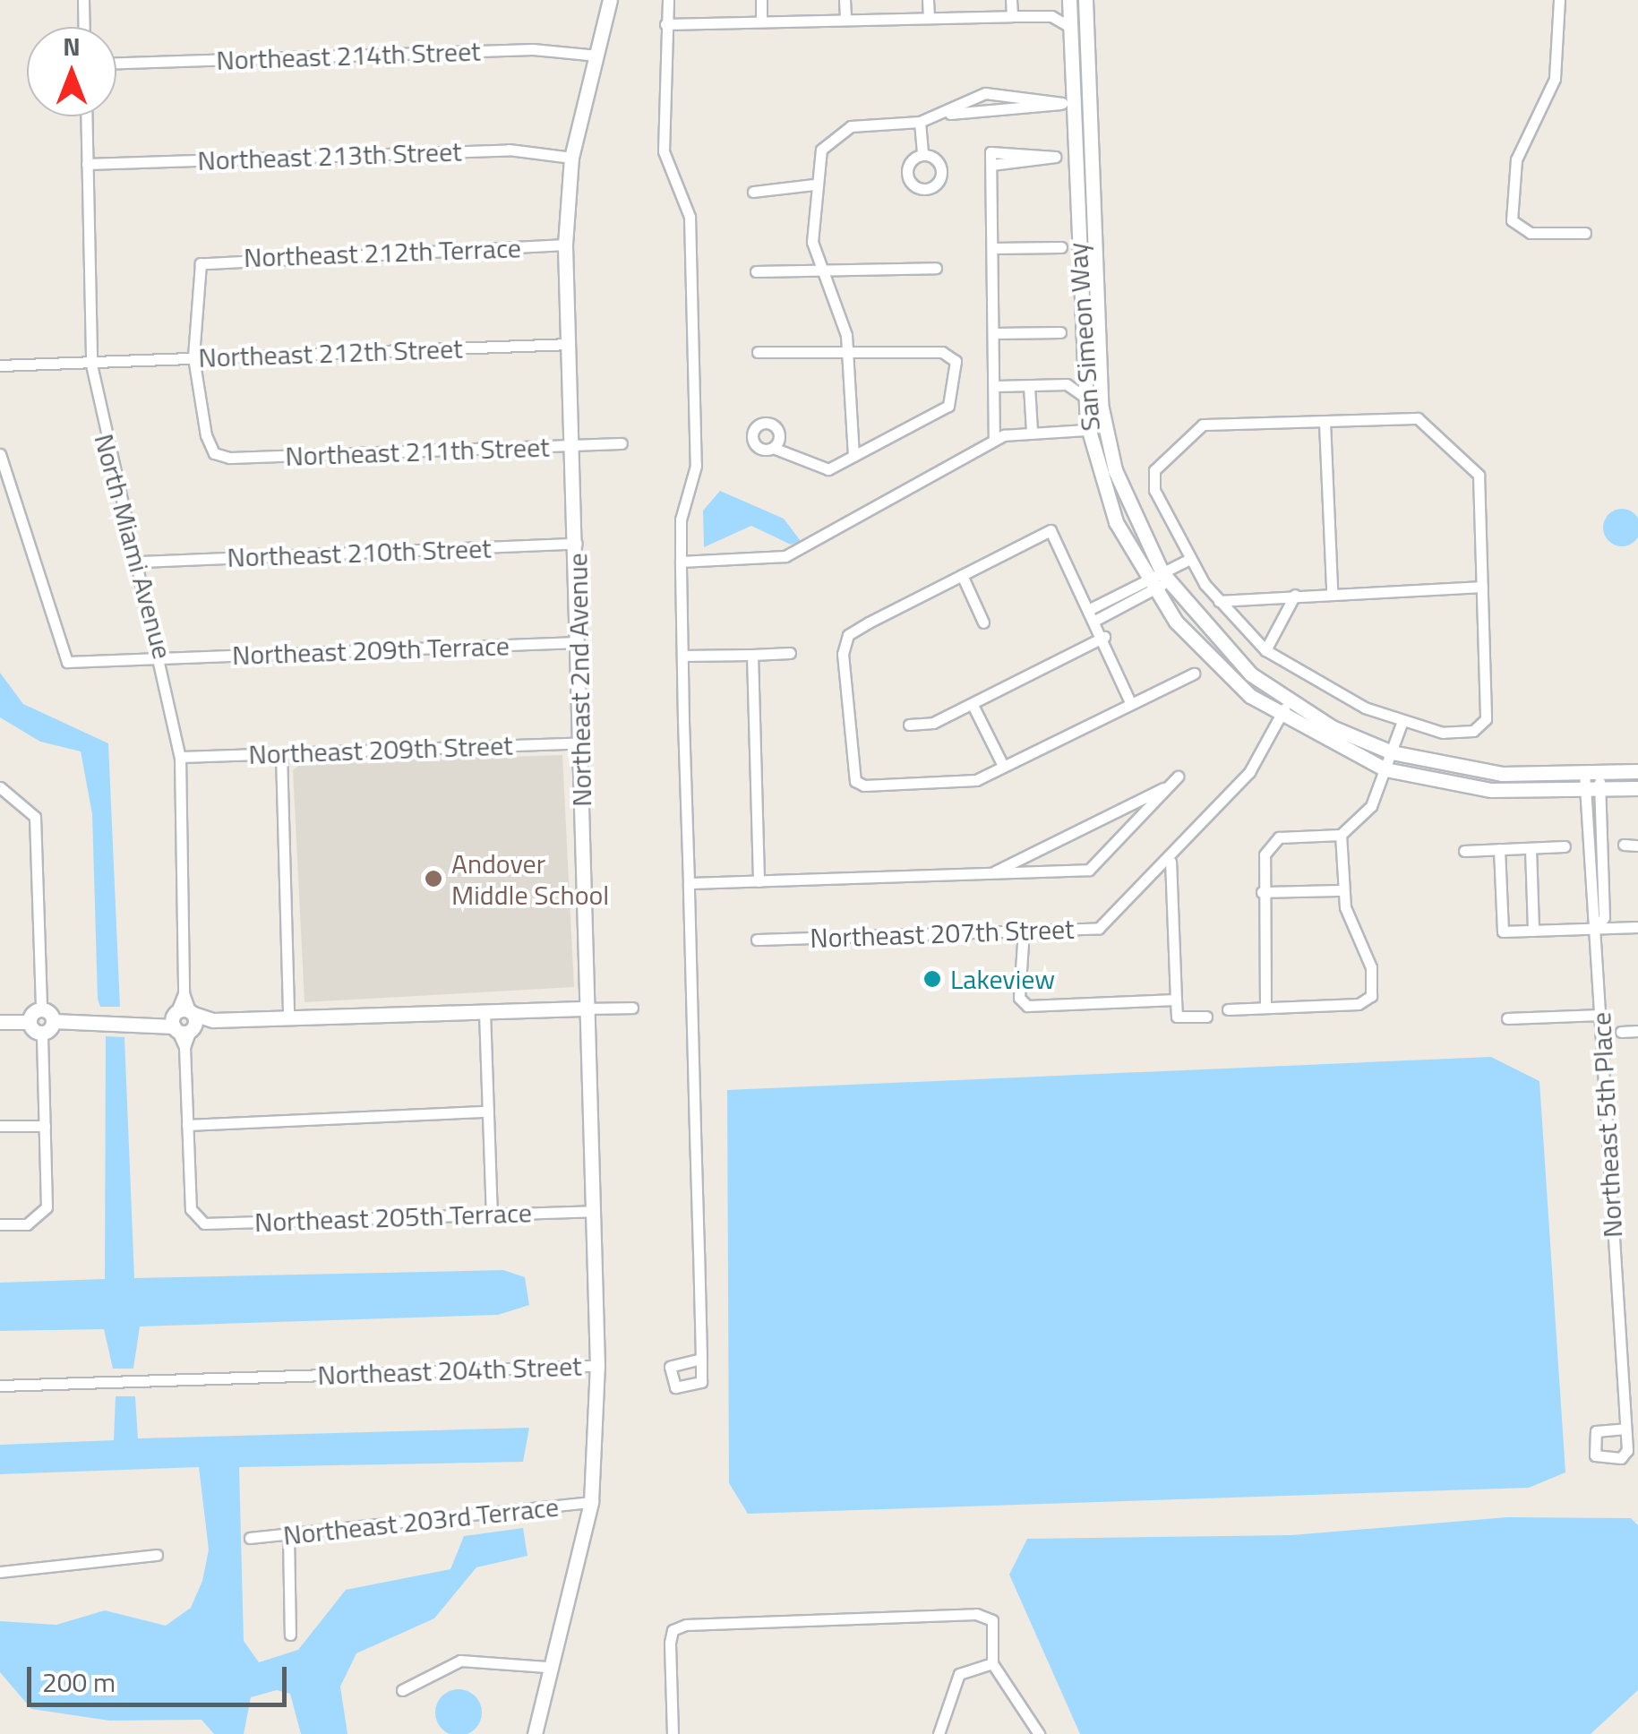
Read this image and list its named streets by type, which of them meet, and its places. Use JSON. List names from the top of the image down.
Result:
{
  "streets": {
    "street": [
      "Northeast 214th Street",
      "Northeast 213th Street",
      "Northeast 212th Terrace",
      "San Simeon Way",
      "Northeast 212th Street",
      "Northeast 211th Street",
      "North Miami Avenue",
      "Northeast 210th Street",
      "Northeast 209th Terrace",
      "Northeast 2nd Avenue",
      "Northeast 209th Street",
      "Northeast 207th Street",
      "Northeast 5th Place",
      "Northeast 205th Terrace",
      "Northeast 204th Street",
      "Northeast 203rd Terrace"
    ]
  },
  "crossings": [
    ["Northeast 214th Street", "Northeast 2nd Avenue"],
    ["Northeast 213th Street", "North Miami Avenue"],
    ["Northeast 213th Street", "Northeast 2nd Avenue"],
    ["Northeast 212th Terrace", "Northeast 212th Street"],
    ["Northeast 212th Terrace", "Northeast 211th Street"],
    ["Northeast 212th Terrace", "Northeast 2nd Avenue"],
    ["San Simeon Way", "Northeast 207th Street"],
    ["San Simeon Way", "Northeast 5th Place"],
    ["Northeast 212th Street", "Northeast 211th Street"],
    ["Northeast 212th Street", "North Miami Avenue"],
    ["Northeast 212th Street", "Northeast 2nd Avenue"],
    ["Northeast 211th Street", "Northeast 2nd Avenue"],
    ["North Miami Avenue", "Northeast 210th Street"],
    ["North Miami Avenue", "Northeast 209th Terrace"],
    ["North Miami Avenue", "Northeast 209th Street"],
    ["North Miami Avenue", "Northeast 205th Terrace"],
    ["Northeast 210th Street", "Northeast 2nd Avenue"],
    ["Northeast 209th Terrace", "Northeast 2nd Avenue"],
    ["Northeast 2nd Avenue", "Northeast 209th Street"],
    ["Northeast 2nd Avenue", "Northeast 205th Terrace"],
    ["Northeast 2nd Avenue", "Northeast 204th Street"],
    ["Northeast 2nd Avenue", "Northeast 203rd Terrace"]
  ],
  "places": ["Andover Middle School", "Lakeview"],
  "scale_bar": "200 m",
  "north": "top"
}
